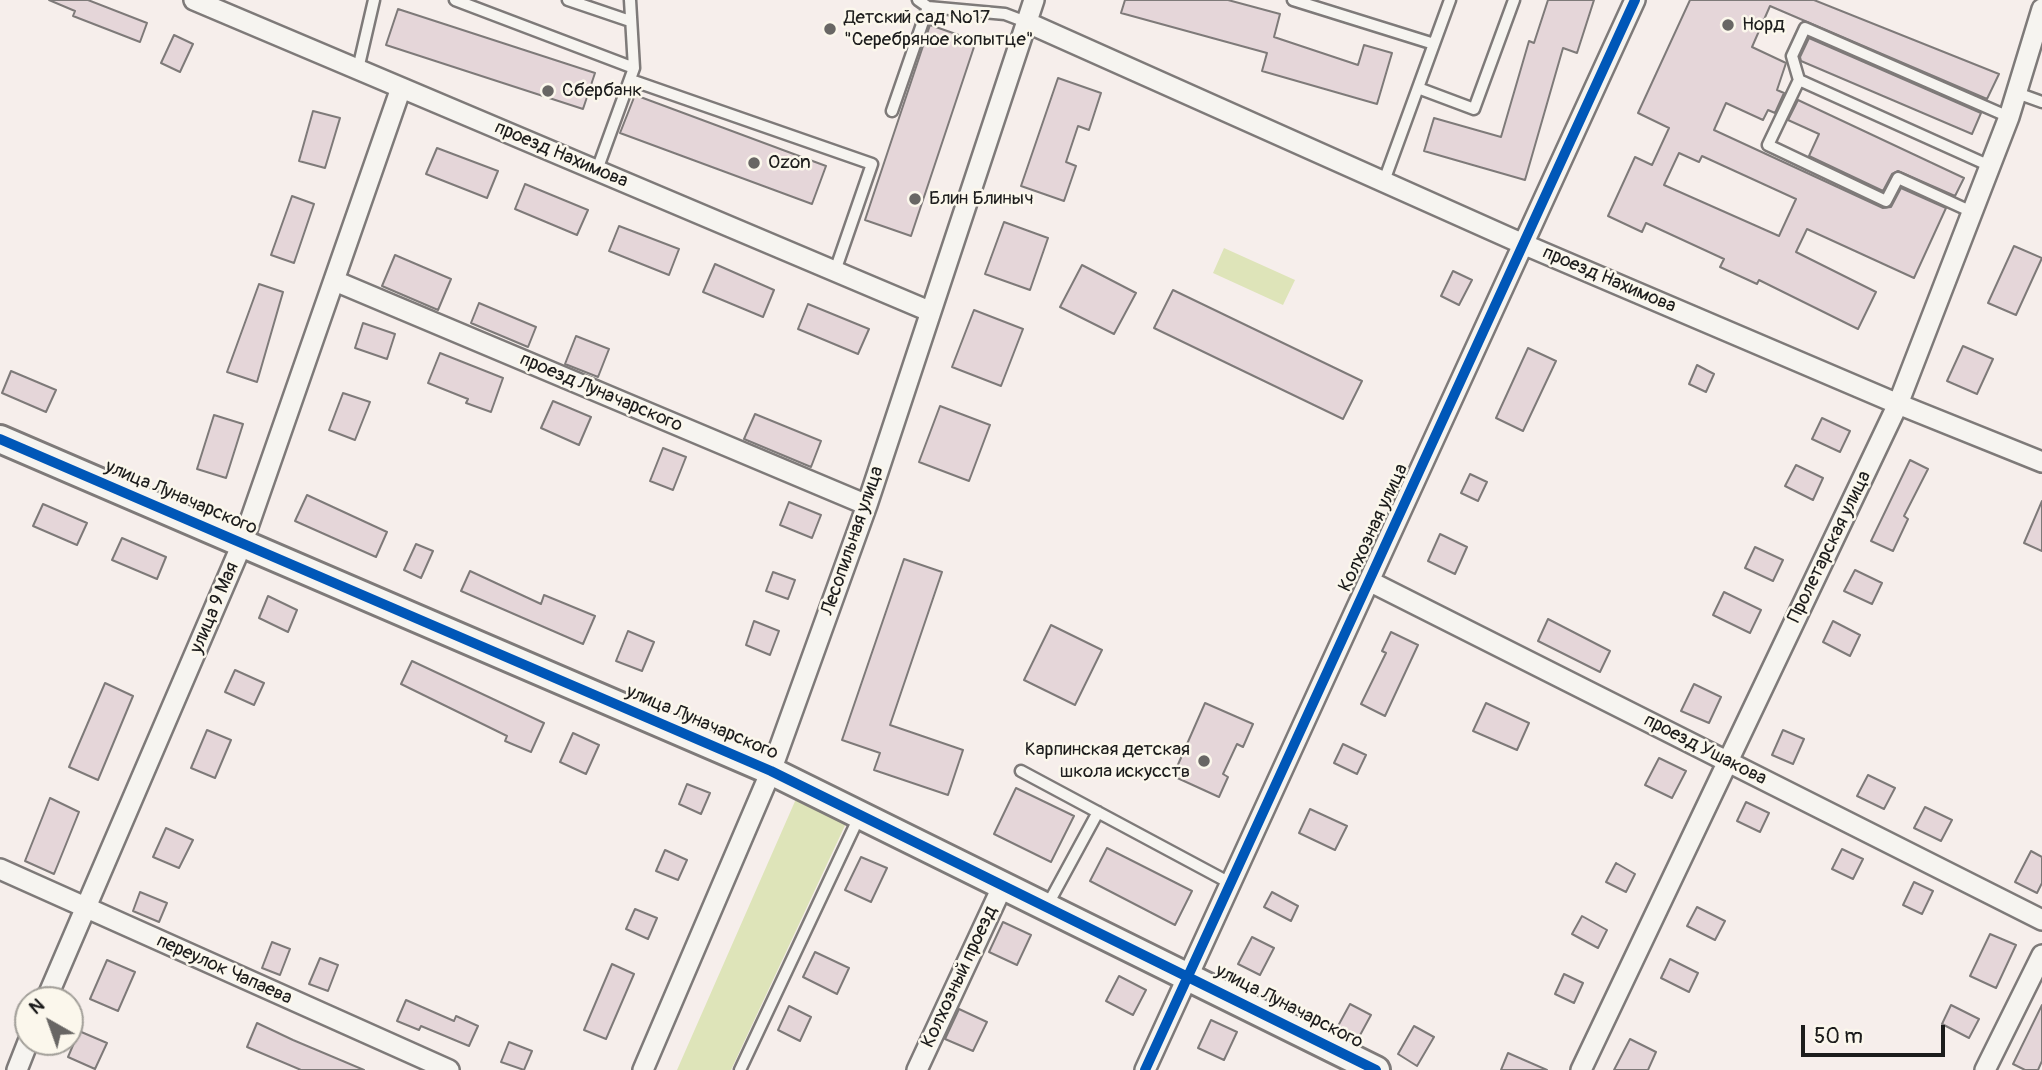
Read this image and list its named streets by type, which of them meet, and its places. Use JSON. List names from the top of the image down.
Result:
{
  "streets": {
    "street": [
      "проезд Нахимова",
      "проезд Луначарского",
      "улица Луначарского",
      "Колхозная улица",
      "Лесопильная улица",
      "Пролетарская улица",
      "улица 9 Мая",
      "проезд Ушакова",
      "переулок Чапаева",
      "Колхозный проезд"
    ]
  },
  "crossings": [
    ["проезд Нахимова", "Колхозная улица"],
    ["проезд Нахимова", "Лесопильная улица"],
    ["проезд Нахимова", "Пролетарская улица"],
    ["проезд Нахимова", "улица 9 Мая"],
    ["проезд Луначарского", "Лесопильная улица"],
    ["проезд Луначарского", "улица 9 Мая"],
    ["улица Луначарского", "Колхозная улица"],
    ["улица Луначарского", "Лесопильная улица"],
    ["улица Луначарского", "улица 9 Мая"],
    ["улица Луначарского", "Колхозный проезд"],
    ["Колхозная улица", "проезд Ушакова"],
    ["Пролетарская улица", "проезд Ушакова"],
    ["улица 9 Мая", "переулок Чапаева"]
  ],
  "places": [
    "Норд",
    "Детский сад №17 \"Серебряное копытце\"",
    "Сбербанк",
    "Ozon",
    "Блин Блиныч",
    "Карпинская детская школа искусств"
  ],
  "scale_bar": "50 m",
  "north": "top left"
}
